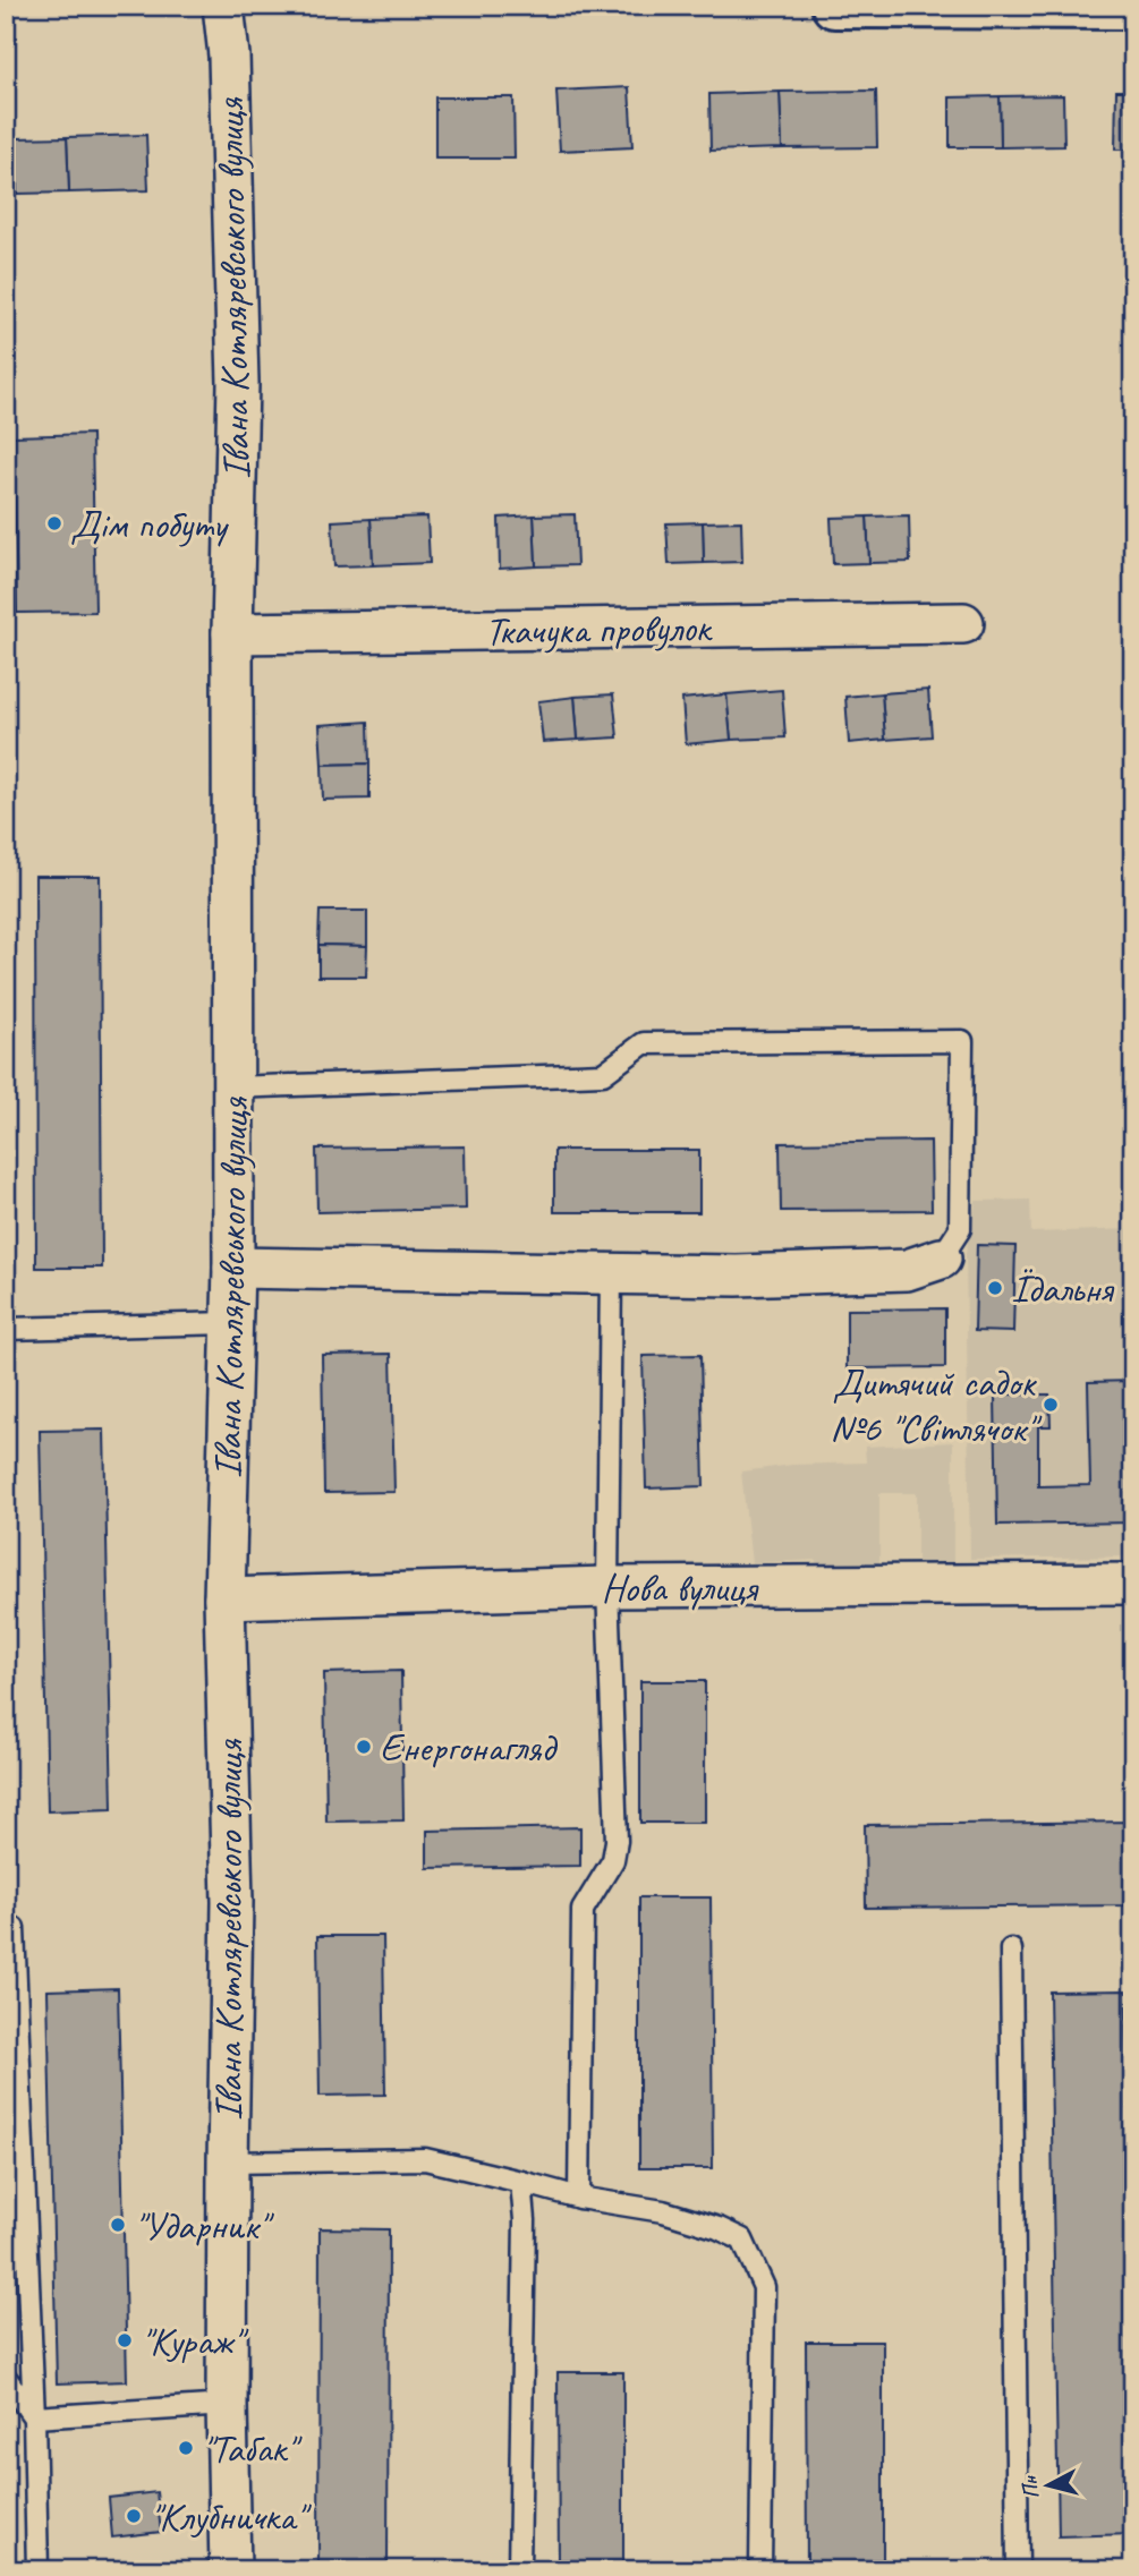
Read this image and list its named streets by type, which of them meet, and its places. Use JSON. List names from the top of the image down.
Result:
{
  "streets": {
    "street": ["Івана Котляревського вулиця", "Ткачука провулок", "Нова вулиця"]
  },
  "crossings": [
    ["Івана Котляревського вулиця", "Ткачука провулок"],
    ["Івана Котляревського вулиця", "Нова вулиця"]
  ],
  "places": [
    "Дім побуту",
    "Їдальня",
    "Дитячий садок №6 \"Світлячок\"",
    "Енергонагляд",
    "\"Ударник\"",
    "\"Кураж\"",
    "\"Табак\"",
    "\"Клубничка\""
  ],
  "north": "left"
}
